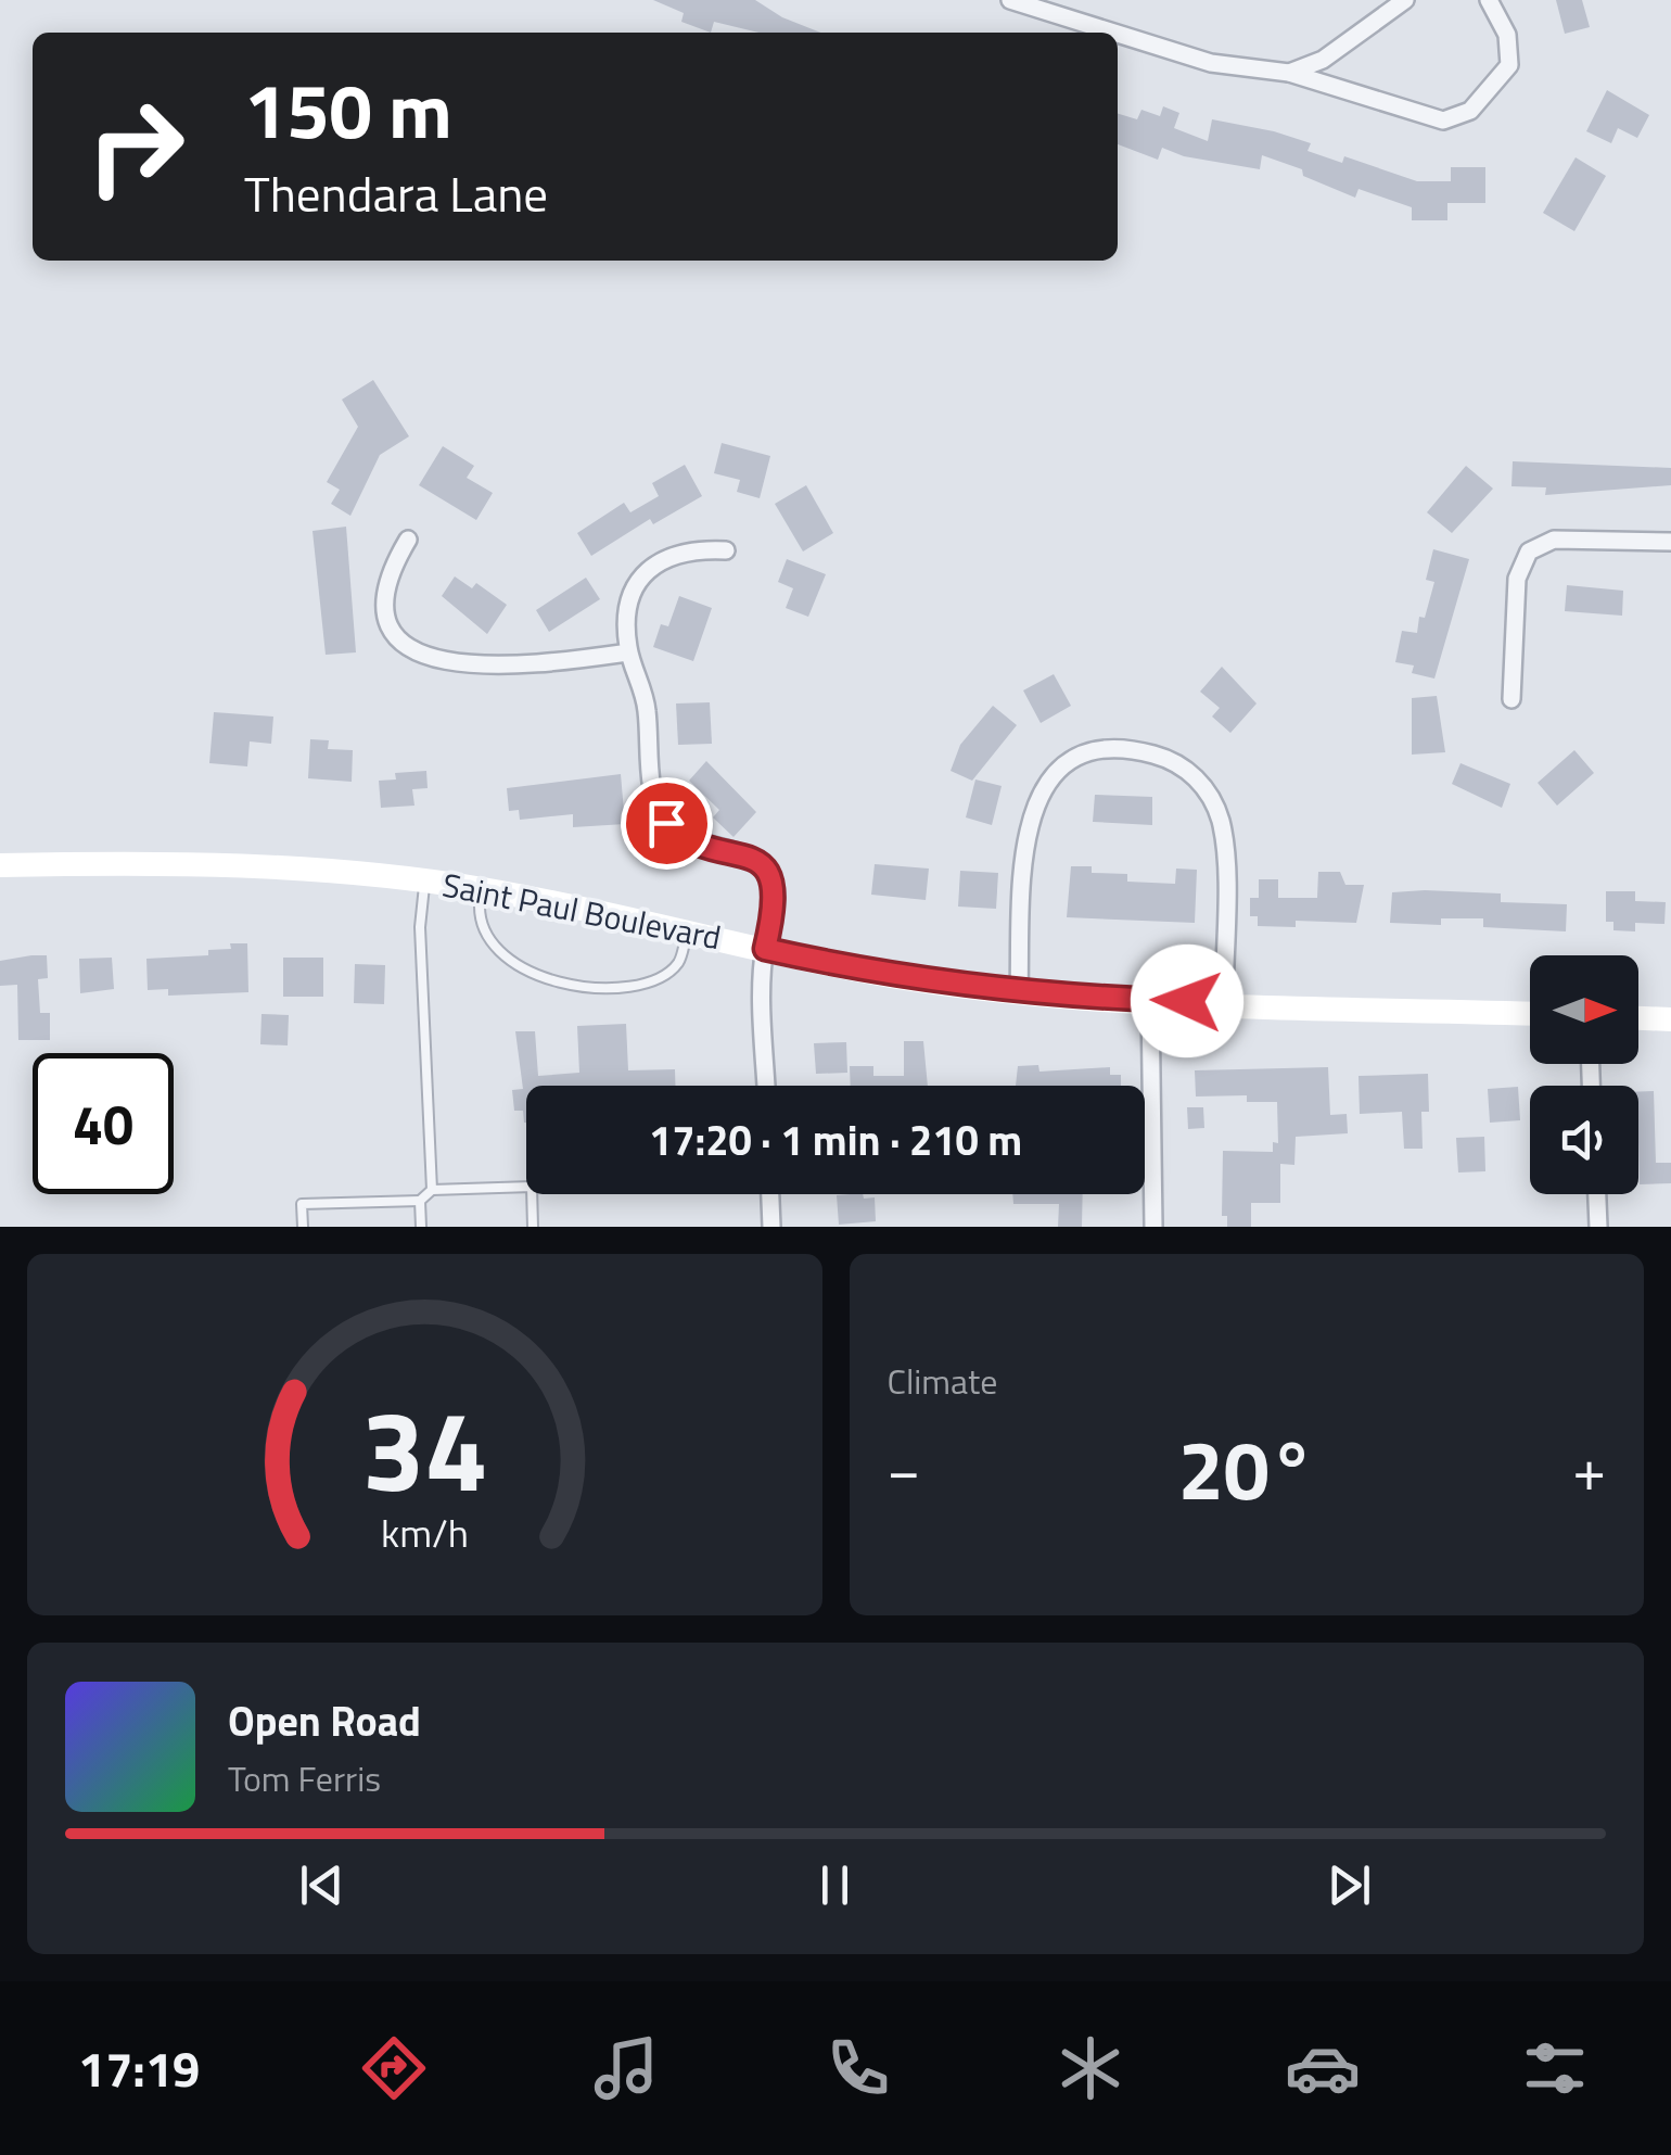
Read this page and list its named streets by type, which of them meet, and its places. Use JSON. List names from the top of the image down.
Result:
{
  "streets": {
    "street": ["Saint Paul Boulevard"]
  },
  "north": "right",
  "page": {
    "turn": ["150 m", "Thendara Lane"],
    "limit": "40",
    "trip": "17:20 · 1 min · 210 m",
    "tile": "Climate",
    "heat": ["−", "20°", "+"],
    "song": ["Open Road", "Tom Ferris"],
    "tabs": "17:19",
    "gauge": ["34", "km/h"]
  }
}
